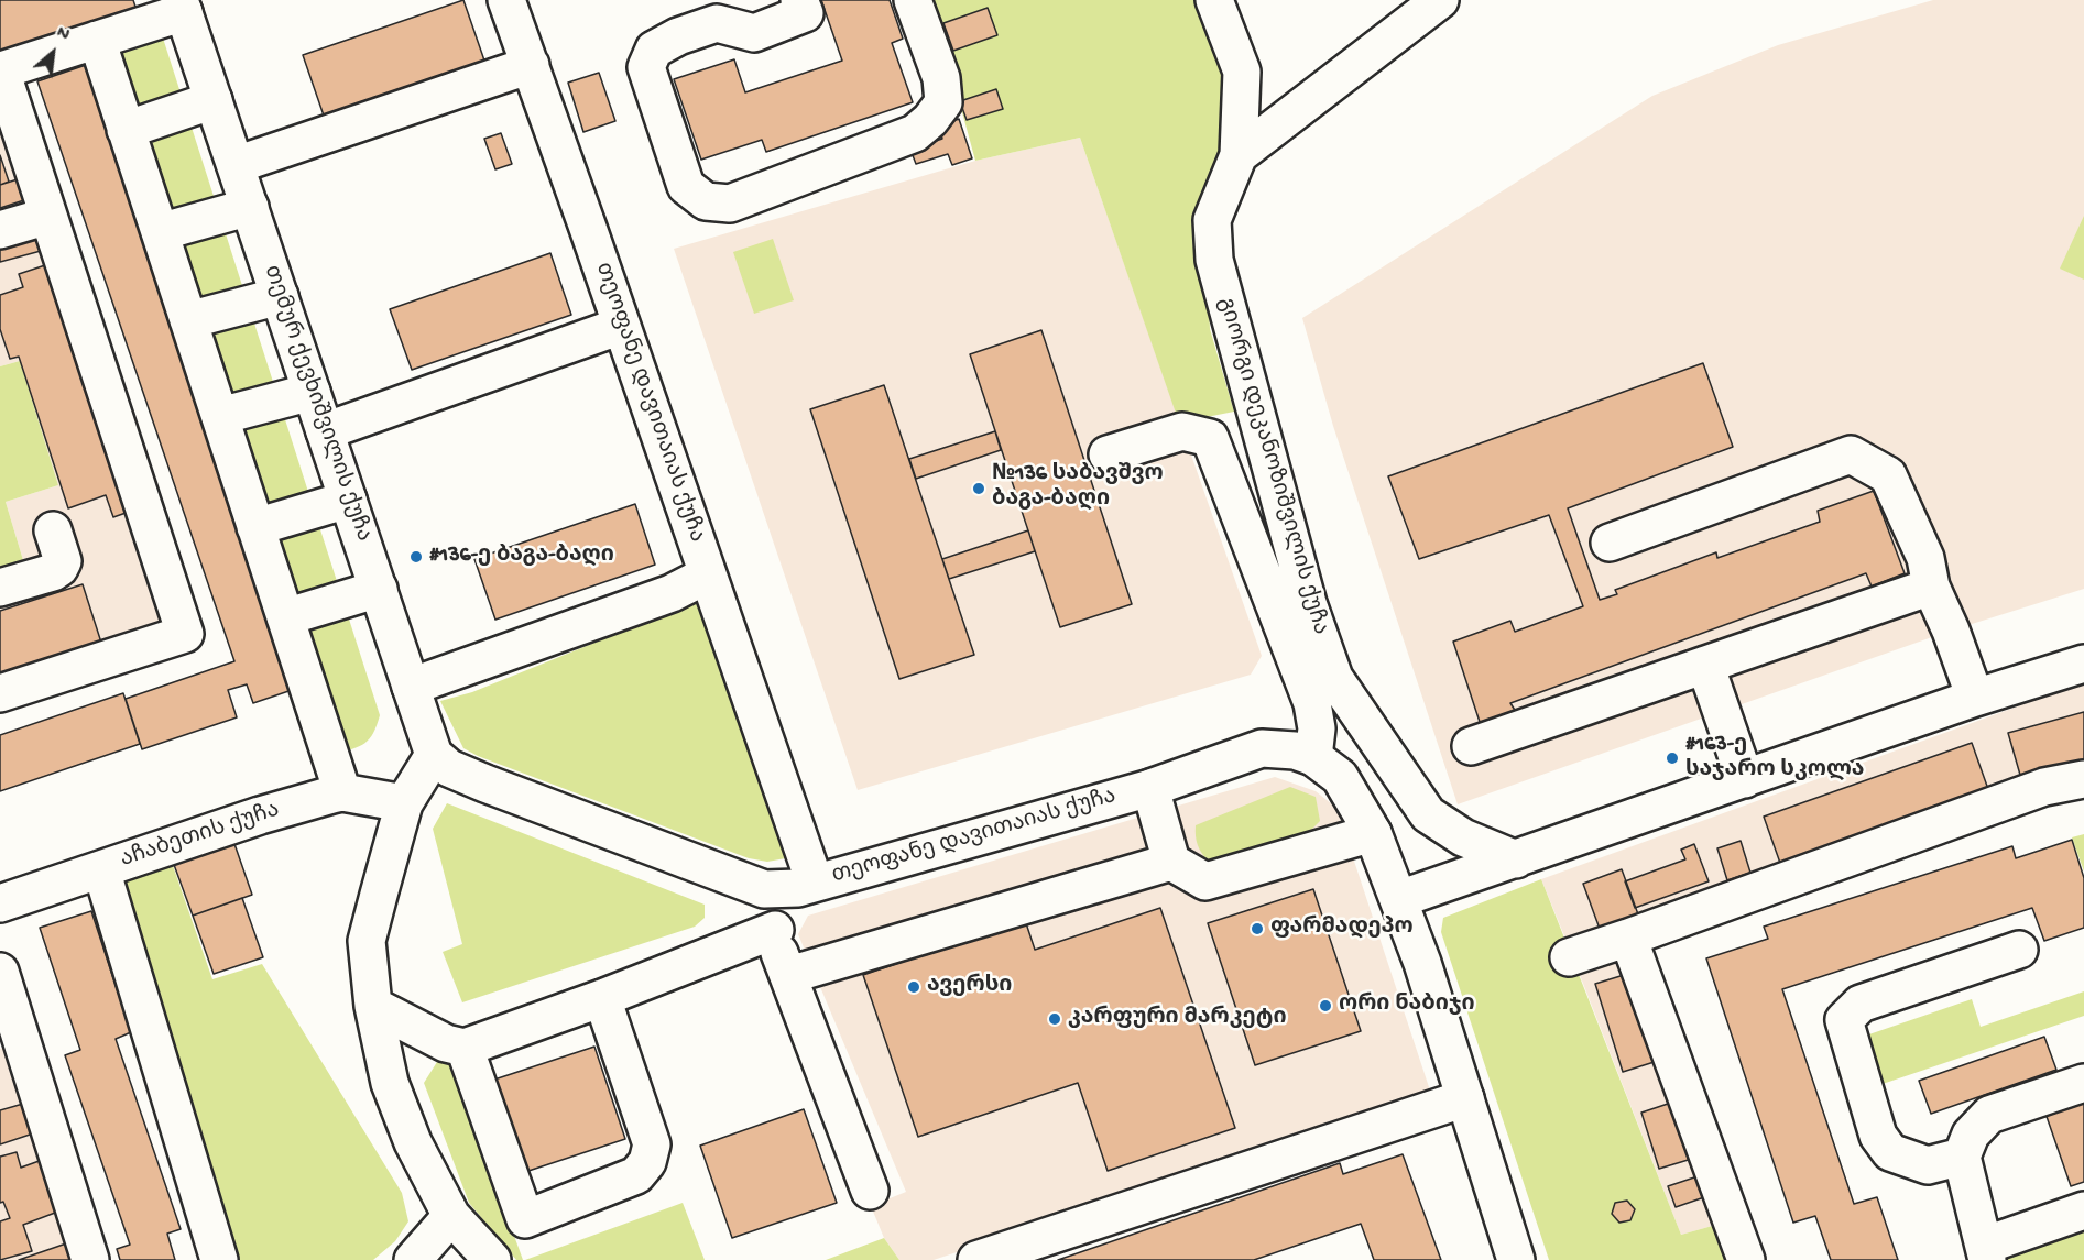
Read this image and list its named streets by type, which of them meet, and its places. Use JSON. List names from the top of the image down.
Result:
{
  "streets": {
    "street": [
      "თეოფანე დავითაიას ქუჩა",
      "თემურ ქევხიშვილის ქუჩა",
      "გიორგი დეკანოზიშვილის ქუჩა",
      "აჩაბეთის ქუჩა"
    ]
  },
  "places": [
    "№136 საბავშვო ბაგა-ბაღი",
    "#136-ე ბაგა-ბაღი",
    "#163-ე საჯარო სკოლა",
    "ფარმადეპო",
    "ავერსი",
    "ორი ნაბიჯი",
    "კარფური მარკეტი"
  ],
  "north": "top right"
}
